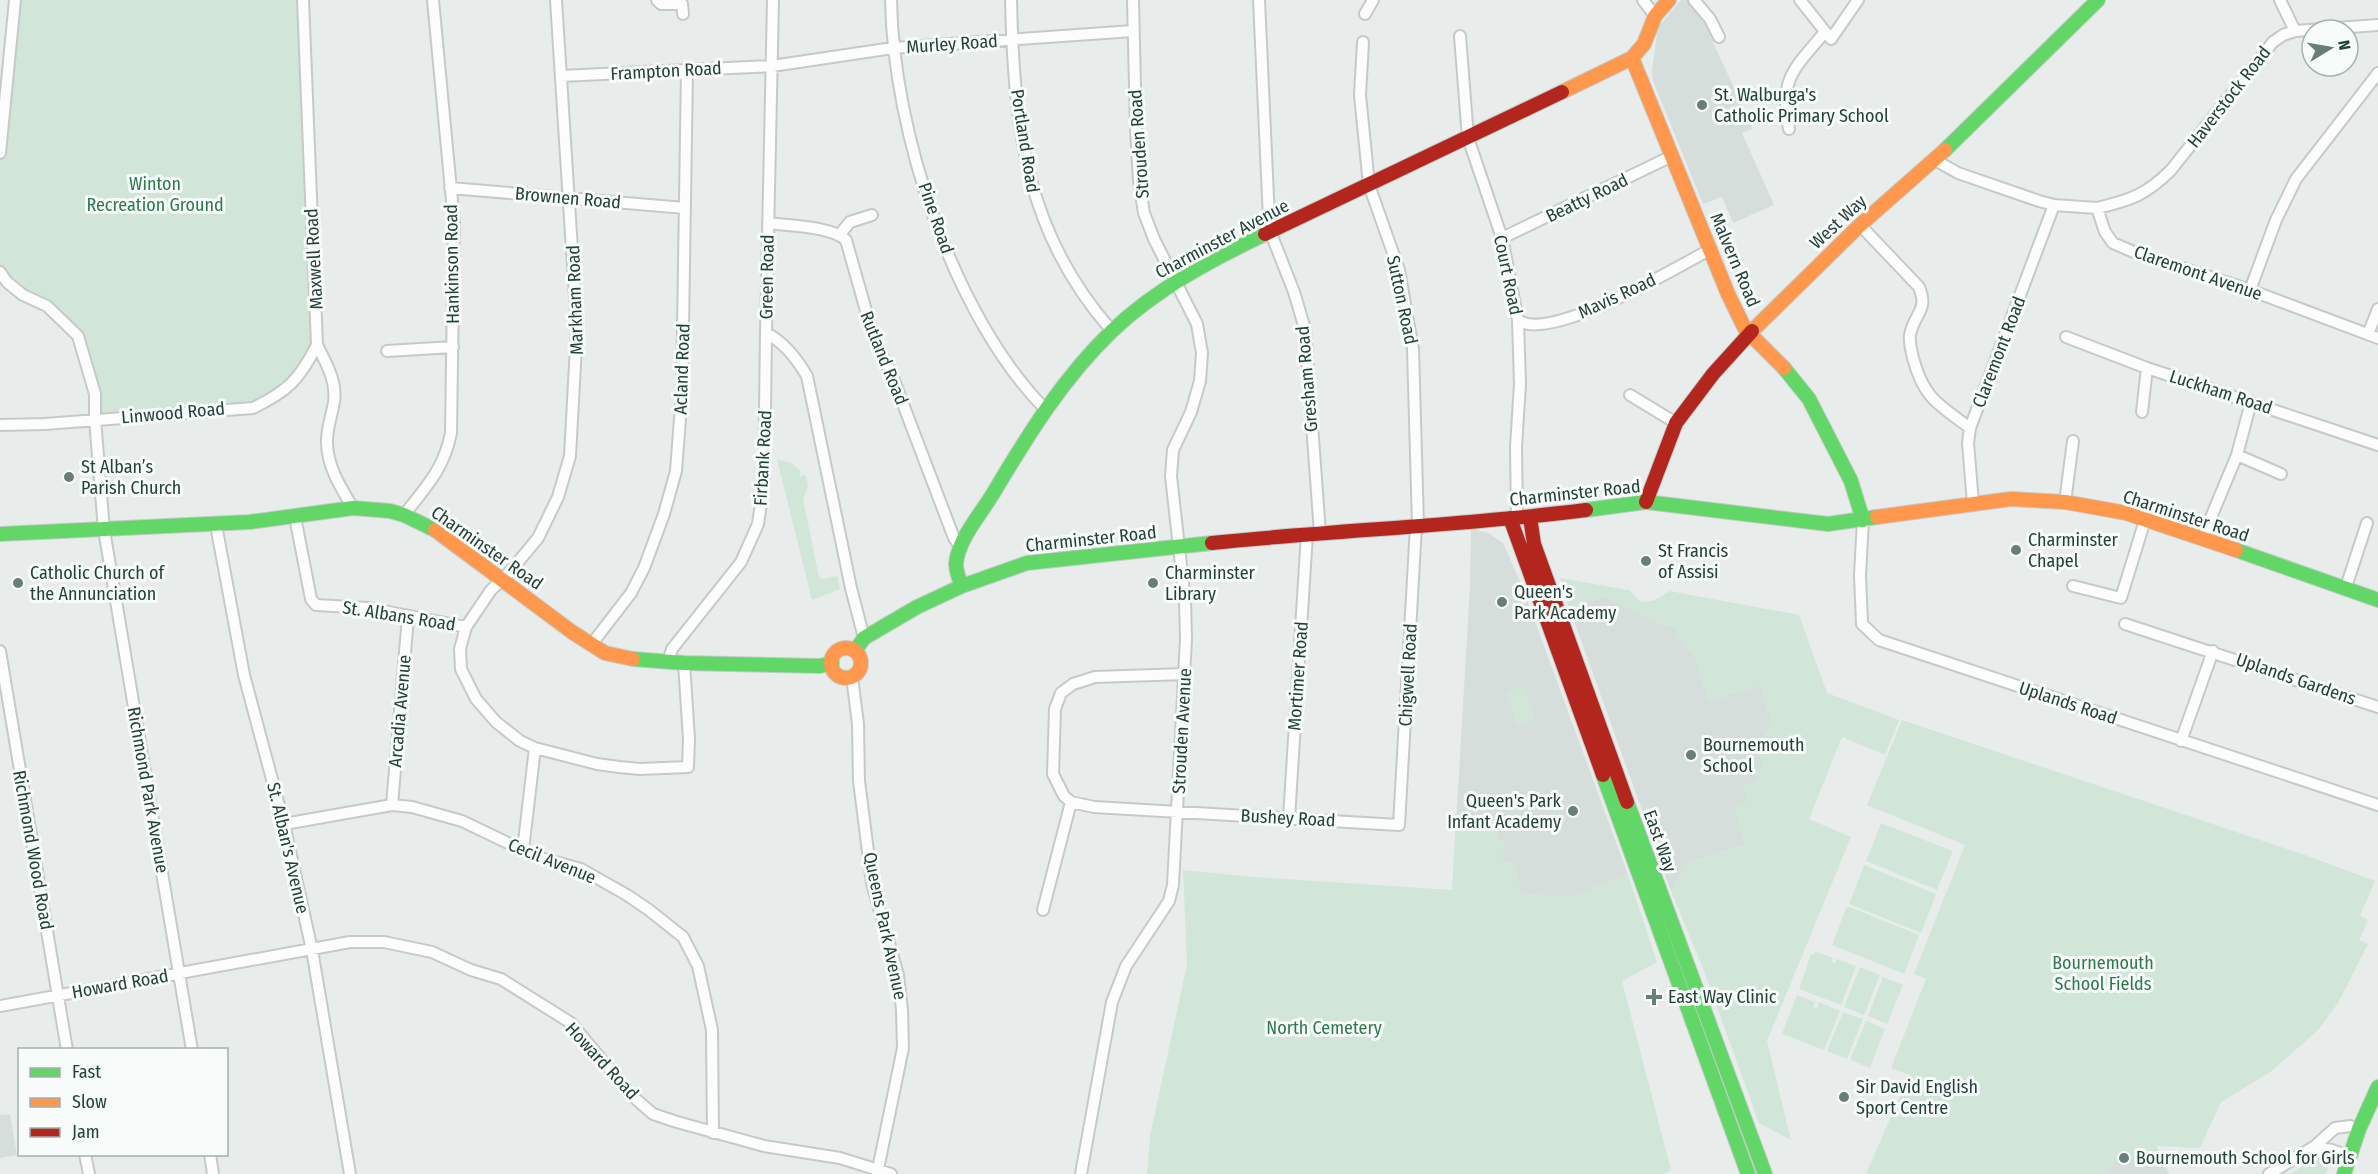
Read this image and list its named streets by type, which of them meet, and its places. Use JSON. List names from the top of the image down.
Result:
{
  "streets": {
    "street": [
      "Murley Road",
      "Frampton Road",
      "Haverstock Road",
      "Portland Road",
      "Strouden Road",
      "Brownen Road",
      "Beatty Road",
      "Pine Road",
      "West Way",
      "Charminster Avenue",
      "Maxwell Road",
      "Malvern Road",
      "Hankinson Road",
      "Claremont Avenue",
      "Court Road",
      "Green Road",
      "Mavis Road",
      "Markham Road",
      "Sutton Road",
      "Claremont Road",
      "Rutland Road",
      "Acland Road",
      "Gresham Road",
      "Luckham Road",
      "Linwood Road",
      "Firbank Road",
      "Charminster Road",
      "St. Albans Road",
      "Chigwell Road",
      "Mortimer Road",
      "Uplands Gardens",
      "Uplands Road",
      "Arcadia Avenue",
      "Strouden Avenue",
      "Richmond Park Avenue",
      "Bushey Road",
      "East Way",
      "St. Alban's Avenue",
      "Richmond Wood Road",
      "Cecil Avenue",
      "Queens Park Avenue",
      "Howard Road"
    ]
  },
  "crossings": [
    ["Murley Road", "Frampton Road"],
    ["Murley Road", "Portland Road"],
    ["Murley Road", "Strouden Road"],
    ["Murley Road", "Pine Road"],
    ["Murley Road", "Green Road"],
    ["Frampton Road", "Green Road"],
    ["Frampton Road", "Markham Road"],
    ["Frampton Road", "Acland Road"],
    ["Haverstock Road", "Claremont Avenue"],
    ["Portland Road", "Charminster Avenue"],
    ["Strouden Road", "Charminster Avenue"],
    ["Strouden Road", "Strouden Avenue"],
    ["Brownen Road", "Hankinson Road"],
    ["Brownen Road", "Markham Road"],
    ["Brownen Road", "Acland Road"],
    ["Beatty Road", "Malvern Road"],
    ["Beatty Road", "Court Road"],
    ["Pine Road", "Charminster Avenue"],
    ["West Way", "Malvern Road"],
    ["West Way", "Charminster Road"],
    ["Charminster Avenue", "Malvern Road"],
    ["Charminster Avenue", "Court Road"],
    ["Charminster Avenue", "Sutton Road"],
    ["Charminster Avenue", "Rutland Road"],
    ["Charminster Avenue", "Gresham Road"],
    ["Charminster Avenue", "Charminster Road"],
    ["Charminster Avenue", "Strouden Avenue"],
    ["Maxwell Road", "Linwood Road"],
    ["Maxwell Road", "Charminster Road"],
    ["Malvern Road", "Mavis Road"],
    ["Malvern Road", "Charminster Road"],
    ["Malvern Road", "Uplands Road"],
    ["Hankinson Road", "Charminster Road"],
    ["Court Road", "Mavis Road"],
    ["Court Road", "Charminster Road"],
    ["Court Road", "East Way"],
    ["Green Road", "Firbank Road"],
    ["Green Road", "Charminster Road"],
    ["Markham Road", "Charminster Road"],
    ["Markham Road", "St. Albans Road"],
    ["Sutton Road", "Charminster Road"],
    ["Sutton Road", "Chigwell Road"],
    ["Claremont Road", "Charminster Road"],
    ["Acland Road", "Charminster Road"],
    ["Gresham Road", "Charminster Road"],
    ["Gresham Road", "Mortimer Road"],
    ["Linwood Road", "Richmond Park Avenue"],
    ["Firbank Road", "Charminster Road"],
    ["Charminster Road", "St. Albans Road"],
    ["Charminster Road", "Chigwell Road"],
    ["Charminster Road", "Mortimer Road"],
    ["Charminster Road", "Uplands Road"],
    ["Charminster Road", "Strouden Avenue"],
    ["Charminster Road", "Richmond Park Avenue"],
    ["Charminster Road", "East Way"],
    ["Charminster Road", "St. Alban's Avenue"],
    ["Charminster Road", "Queens Park Avenue"],
    ["St. Albans Road", "Arcadia Avenue"],
    ["Chigwell Road", "Bushey Road"],
    ["Mortimer Road", "Bushey Road"],
    ["Uplands Gardens", "Uplands Road"],
    ["Arcadia Avenue", "Cecil Avenue"],
    ["Strouden Avenue", "Bushey Road"],
    ["Richmond Park Avenue", "Howard Road"],
    ["St. Alban's Avenue", "Cecil Avenue"],
    ["St. Alban's Avenue", "Howard Road"],
    ["Richmond Wood Road", "Howard Road"],
    ["Cecil Avenue", "Howard Road"],
    ["Queens Park Avenue", "Howard Road"]
  ],
  "parks": ["Winton Recreation Ground", "Bournemouth School Fields", "North Cemetery"],
  "places": {
    "other": [
      "St. Walburga's Catholic Primary School",
      "St Alban’s Parish Church",
      "Charminster Chapel",
      "St Francis of Assisi",
      "Catholic Church of the Annunciation",
      "Charminster Library",
      "Queen's Park Academy",
      "Bournemouth School",
      "Queen's Park Infant Academy",
      "Sir David English Sport Centre",
      "Bournemouth School for Girls"
    ],
    "health": ["East Way Clinic"]
  },
  "legend": ["Fast", "Slow", "Jam"],
  "north": "right"
}
